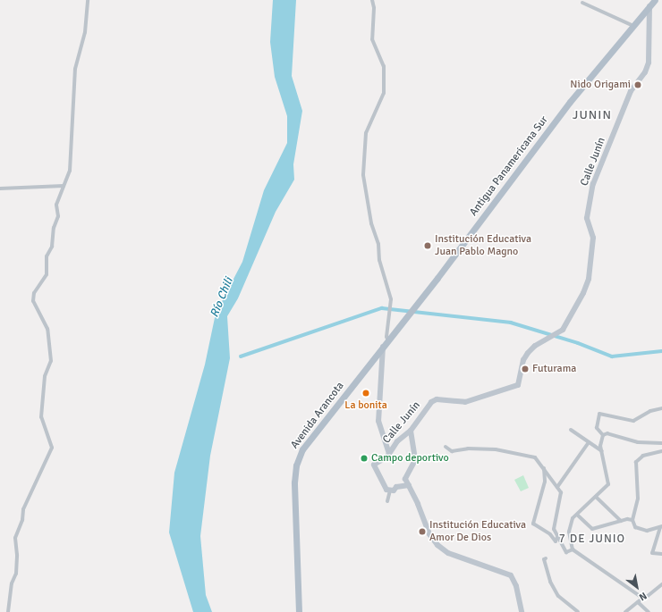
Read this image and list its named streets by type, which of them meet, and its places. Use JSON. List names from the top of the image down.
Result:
{
  "streets": {
    "main road": ["Antigua Panamericana Sur", "Avenida Arancota"],
    "street": ["Calle Junín"]
  },
  "crossings": [
    ["Calle Junín", "Antigua Panamericana Sur"],
    ["Antigua Panamericana Sur", "Avenida Arancota"]
  ],
  "districts": ["JUNIN", "7 DE JUNIO"],
  "water": ["Río Chili"],
  "places": [
    "Nido Origami",
    "Institución Educativa Juan Pablo Magno",
    "Futurama",
    "La bonita",
    "Campo deportivo",
    "Institución Educativa Amor De Dios"
  ],
  "north": "bottom right"
}
